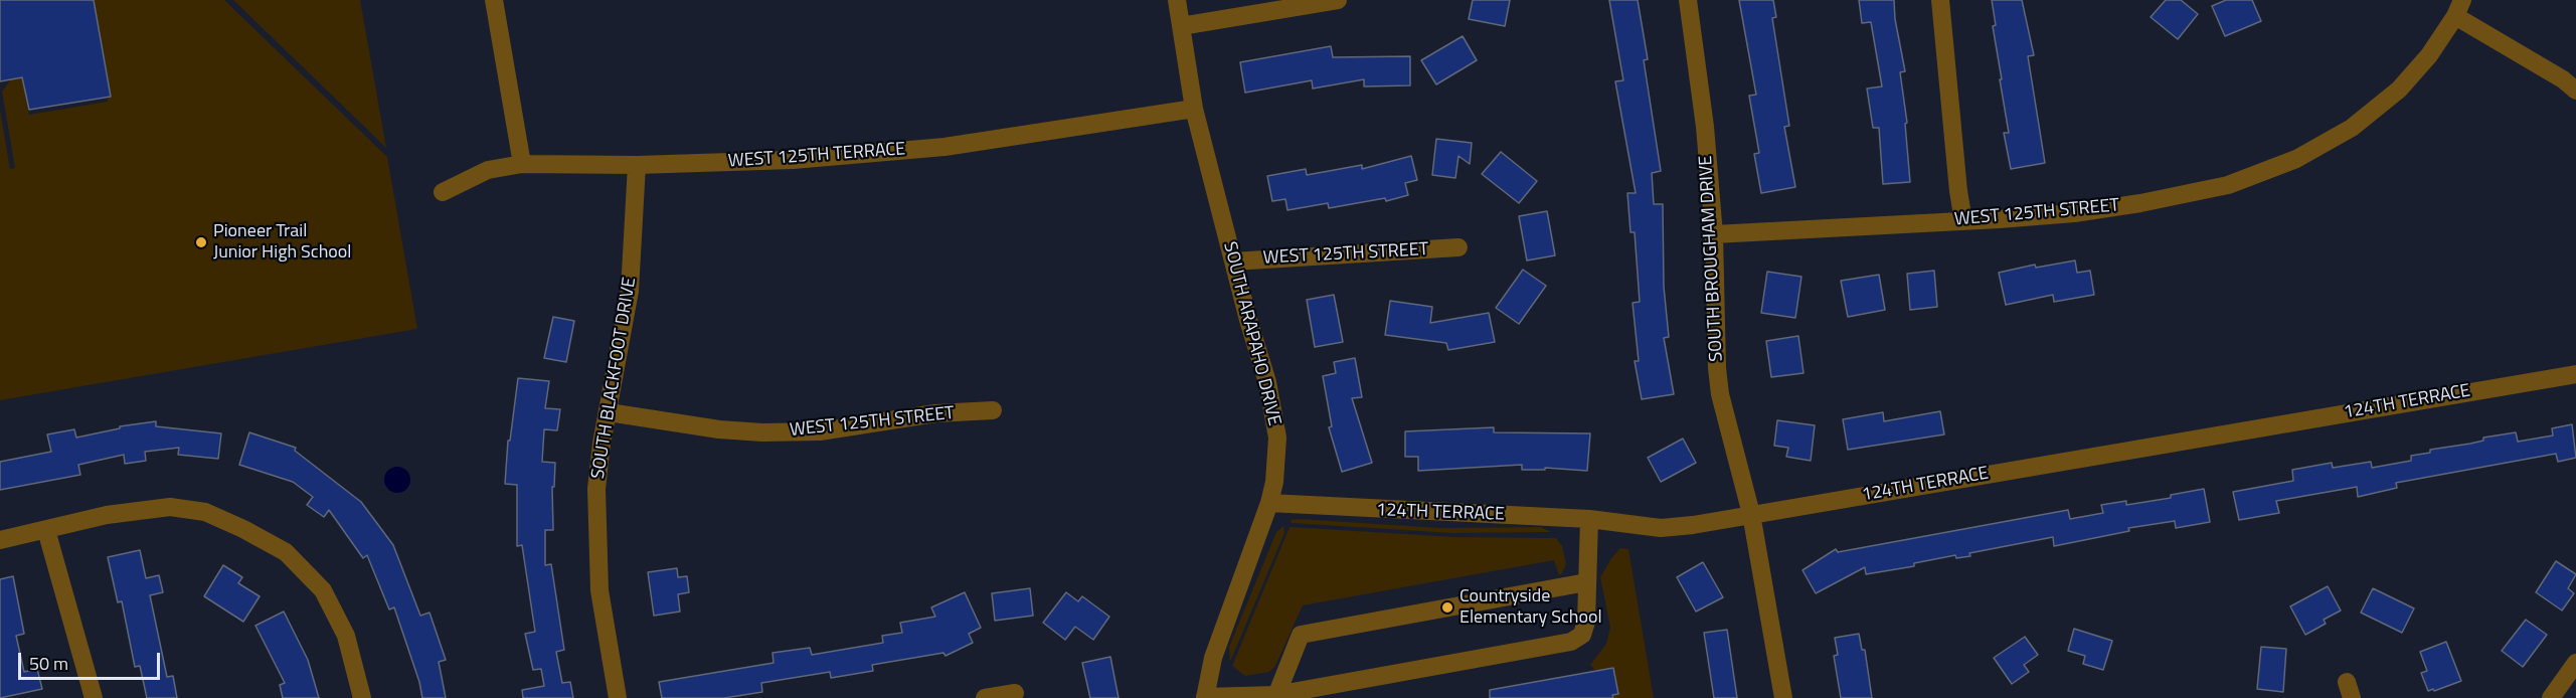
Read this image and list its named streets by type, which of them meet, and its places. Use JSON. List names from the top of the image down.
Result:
{
  "streets": {
    "street": [
      "WEST 125TH TERRACE",
      "WEST 125TH STREET",
      "SOUTH BROUGHAM DRIVE",
      "SOUTH ARAPAHO DRIVE",
      "SOUTH BLACKFOOT DRIVE",
      "124TH TERRACE"
    ]
  },
  "crossings": [
    ["WEST 125TH TERRACE", "SOUTH ARAPAHO DRIVE"],
    ["WEST 125TH TERRACE", "SOUTH BLACKFOOT DRIVE"],
    ["WEST 125TH STREET", "SOUTH BROUGHAM DRIVE"],
    ["WEST 125TH STREET", "SOUTH ARAPAHO DRIVE"],
    ["WEST 125TH STREET", "SOUTH BLACKFOOT DRIVE"],
    ["SOUTH BROUGHAM DRIVE", "124TH TERRACE"],
    ["SOUTH ARAPAHO DRIVE", "124TH TERRACE"]
  ],
  "places": ["Pioneer Trail Junior High School", "Countryside Elementary School"],
  "scale_bar": "50 m"
}
